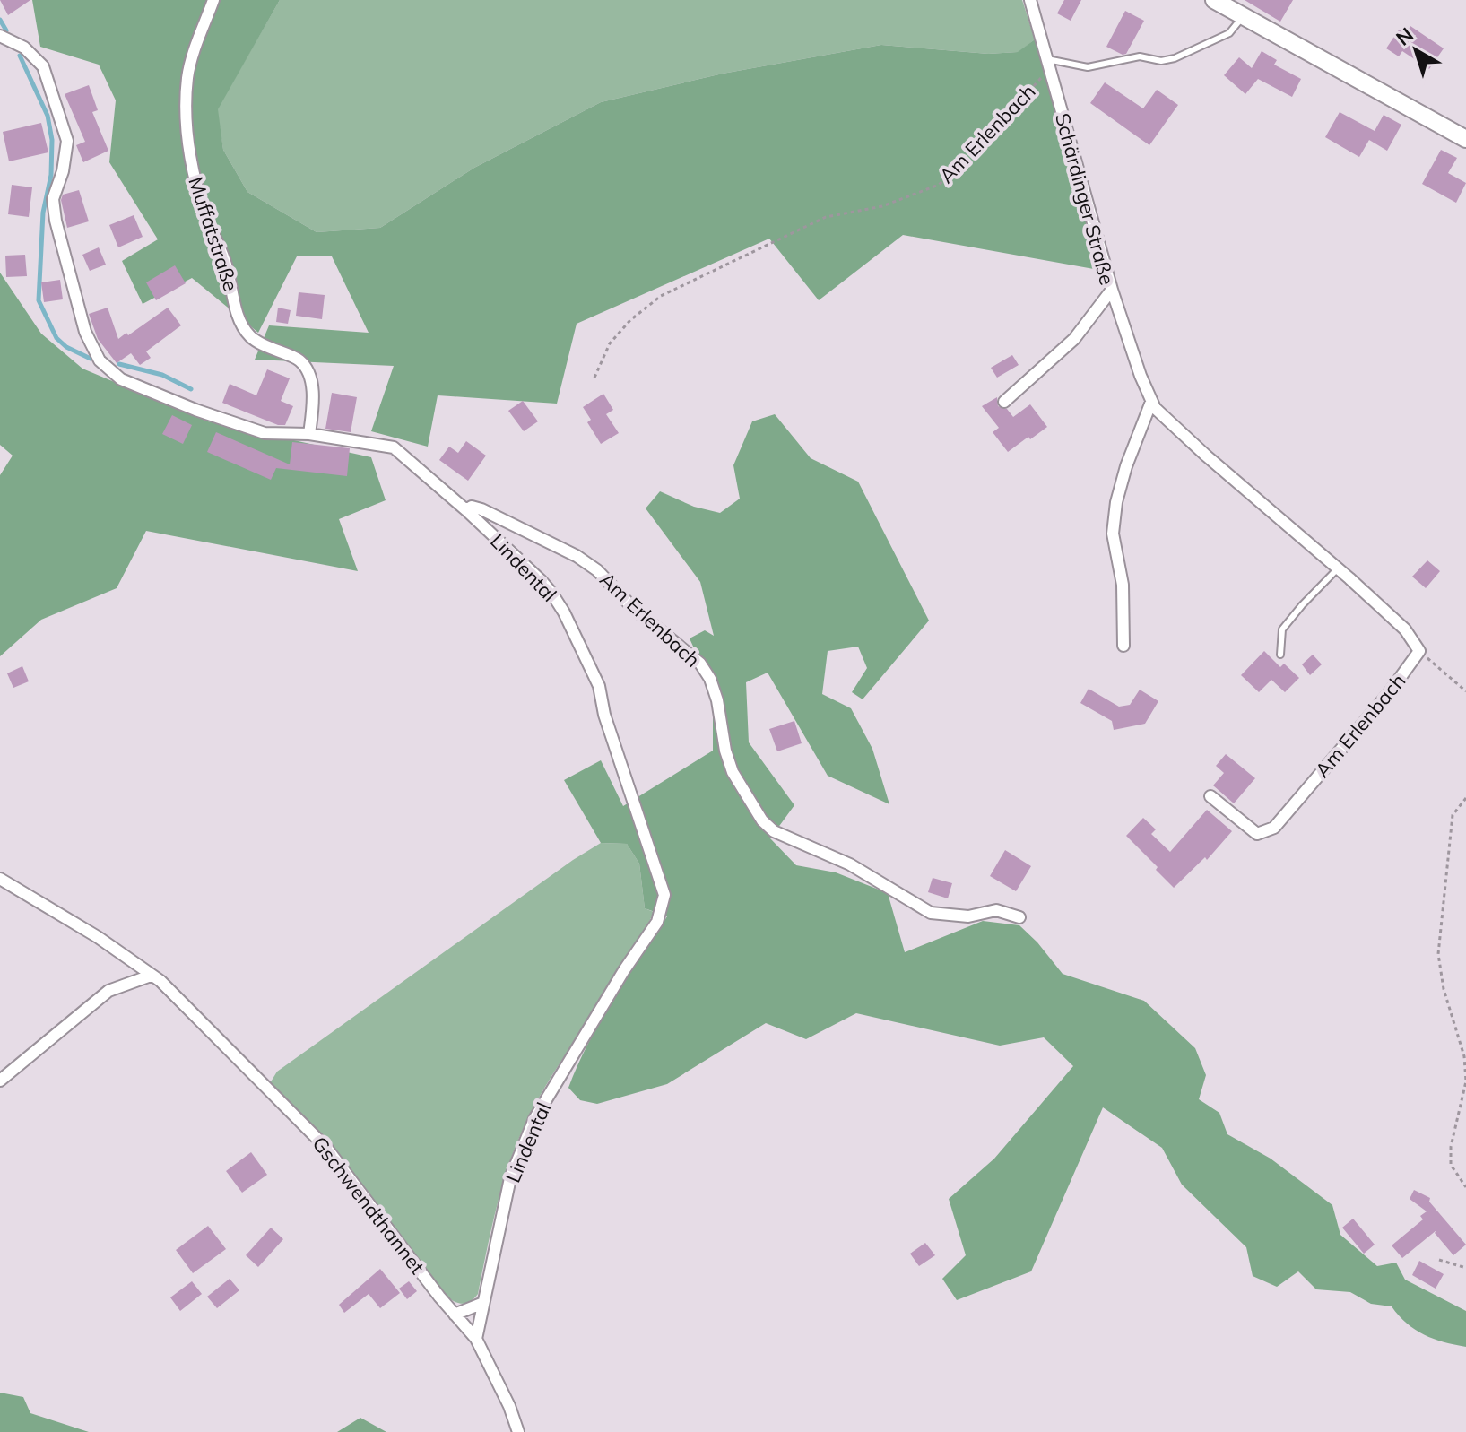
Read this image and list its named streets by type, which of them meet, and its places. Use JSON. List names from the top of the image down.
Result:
{
  "streets": {
    "street": [
      "Am Erlenbach",
      "Schärdinger Straße",
      "Muffatstraße",
      "Lindental",
      "Gschwendthannet"
    ]
  },
  "crossings": [
    ["Am Erlenbach", "Schärdinger Straße"],
    ["Am Erlenbach", "Lindental"],
    ["Muffatstraße", "Lindental"],
    ["Lindental", "Gschwendthannet"]
  ],
  "north": "top left"
}
